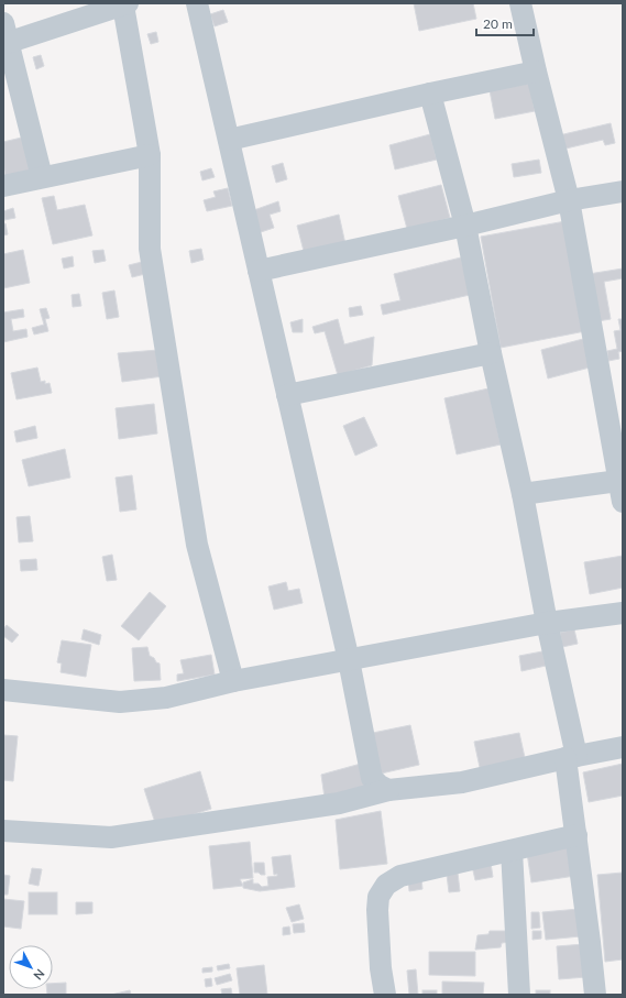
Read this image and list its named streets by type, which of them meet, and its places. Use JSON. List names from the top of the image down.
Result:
{
  "scale_bar": "20 m",
  "north": "bottom right"
}
